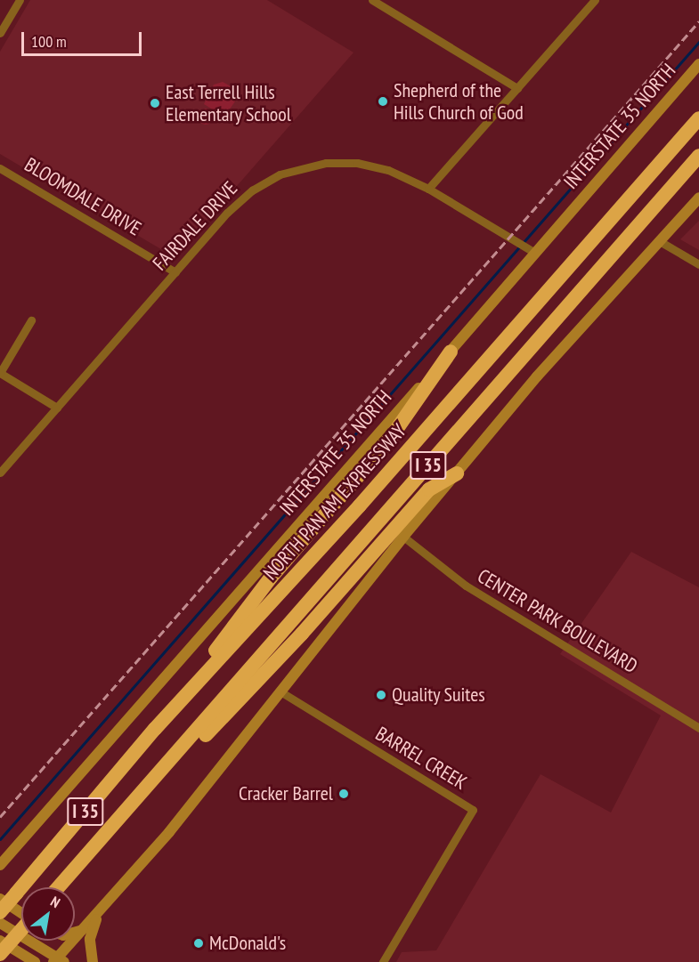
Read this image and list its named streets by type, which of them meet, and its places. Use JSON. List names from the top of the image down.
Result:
{
  "streets": {
    "highway": ["I 35", "NORTH PAN AM EXPRESSWAY"],
    "main road": ["INTERSTATE 35 NORTH"],
    "street": [
      "BLOOMDALE DRIVE",
      "FAIRDALE DRIVE",
      "CENTER PARK BOULEVARD",
      "BARREL CREEK"
    ]
  },
  "crossings": [
    ["INTERSTATE 35 NORTH", "FAIRDALE DRIVE"],
    ["BLOOMDALE DRIVE", "FAIRDALE DRIVE"]
  ],
  "places": [
    "Shepherd of the Hills Church of God",
    "East Terrell Hills Elementary School",
    "Quality Suites",
    "Cracker Barrel",
    "McDonald's"
  ],
  "scale_bar": "100 m",
  "north": "top right"
}
